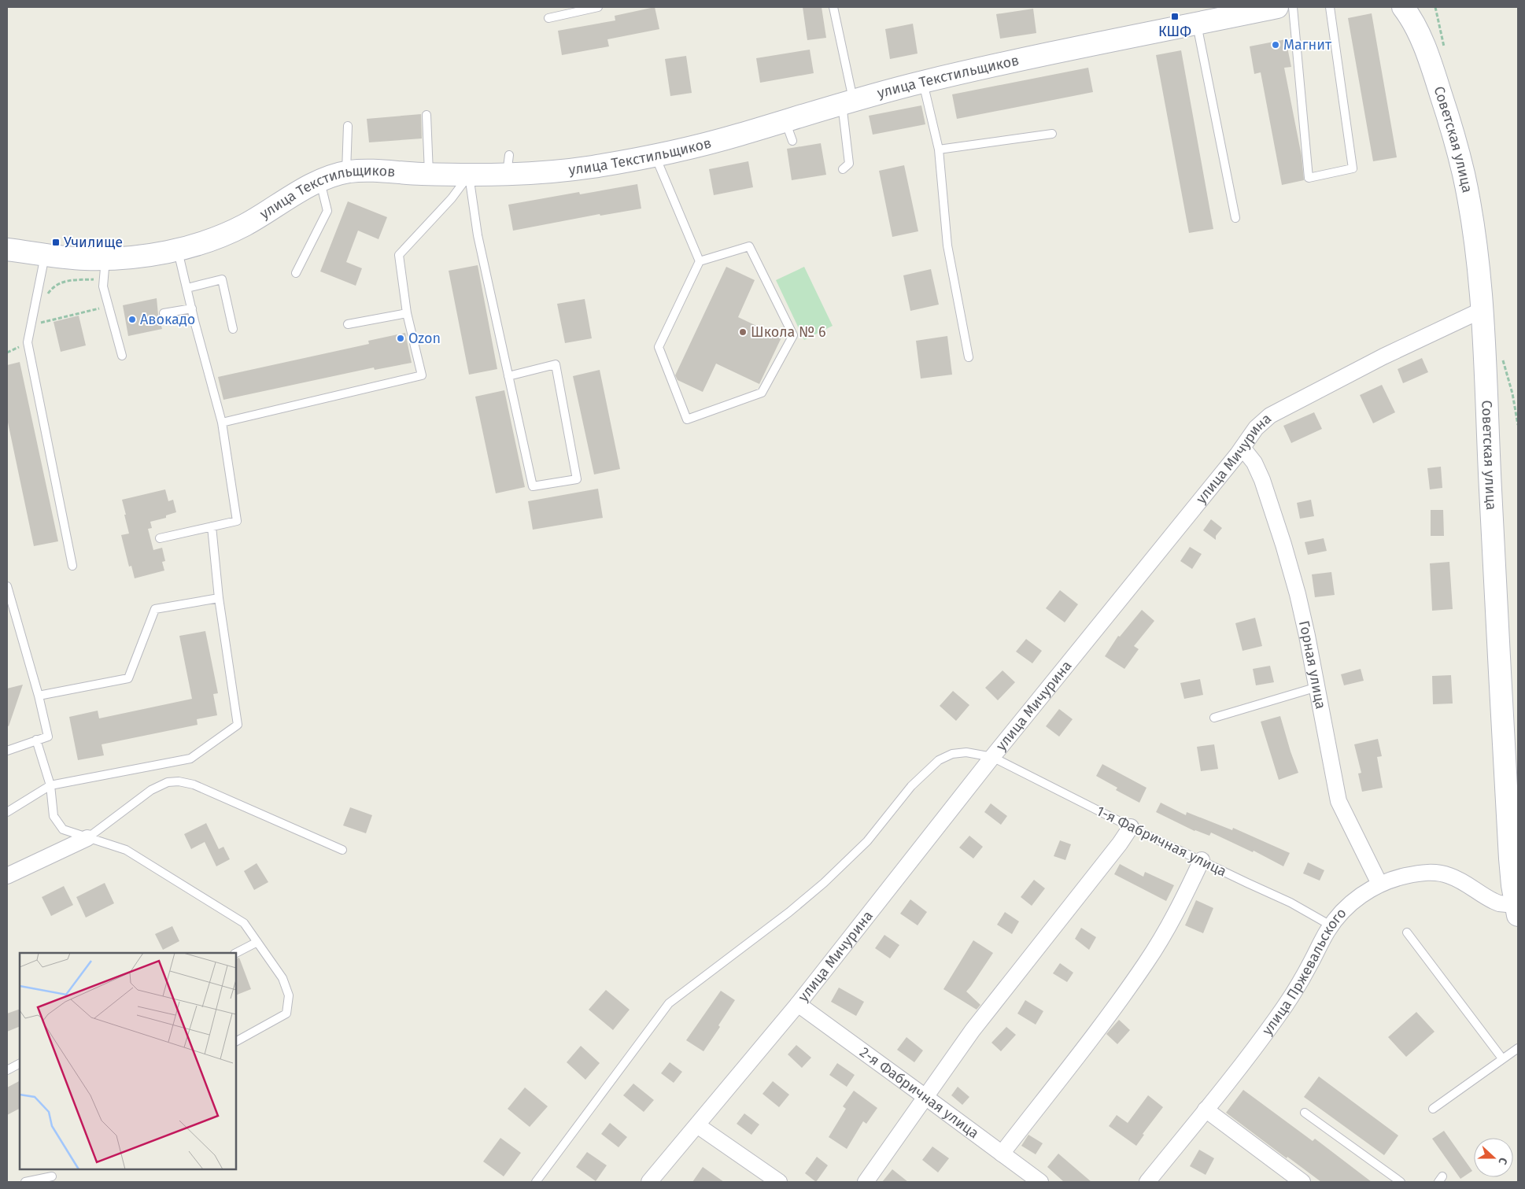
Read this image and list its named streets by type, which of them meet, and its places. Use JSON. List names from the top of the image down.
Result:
{
  "streets": {
    "main road": ["улица Текстильщиков", "Советская улица"],
    "street": [
      "улица Мичурина",
      "Горная улица",
      "улица Пржевальского",
      "2-я Фабричная улица"
    ],
    "lane": ["1-я Фабричная улица"]
  },
  "crossings": [
    ["Советская улица", "улица Мичурина"],
    ["Советская улица", "улица Пржевальского"],
    ["улица Мичурина", "Горная улица"],
    ["улица Мичурина", "1-я Фабричная улица"],
    ["улица Мичурина", "2-я Фабричная улица"],
    ["Горная улица", "улица Пржевальского"],
    ["1-я Фабричная улица", "улица Пржевальского"]
  ],
  "places": {
    "transit": ["КШФ", "Училище"],
    "other": [
      "Магнит",
      "Авокадо",
      "Школа № 6",
      "Ozon"
    ]
  },
  "north": "right"
}
